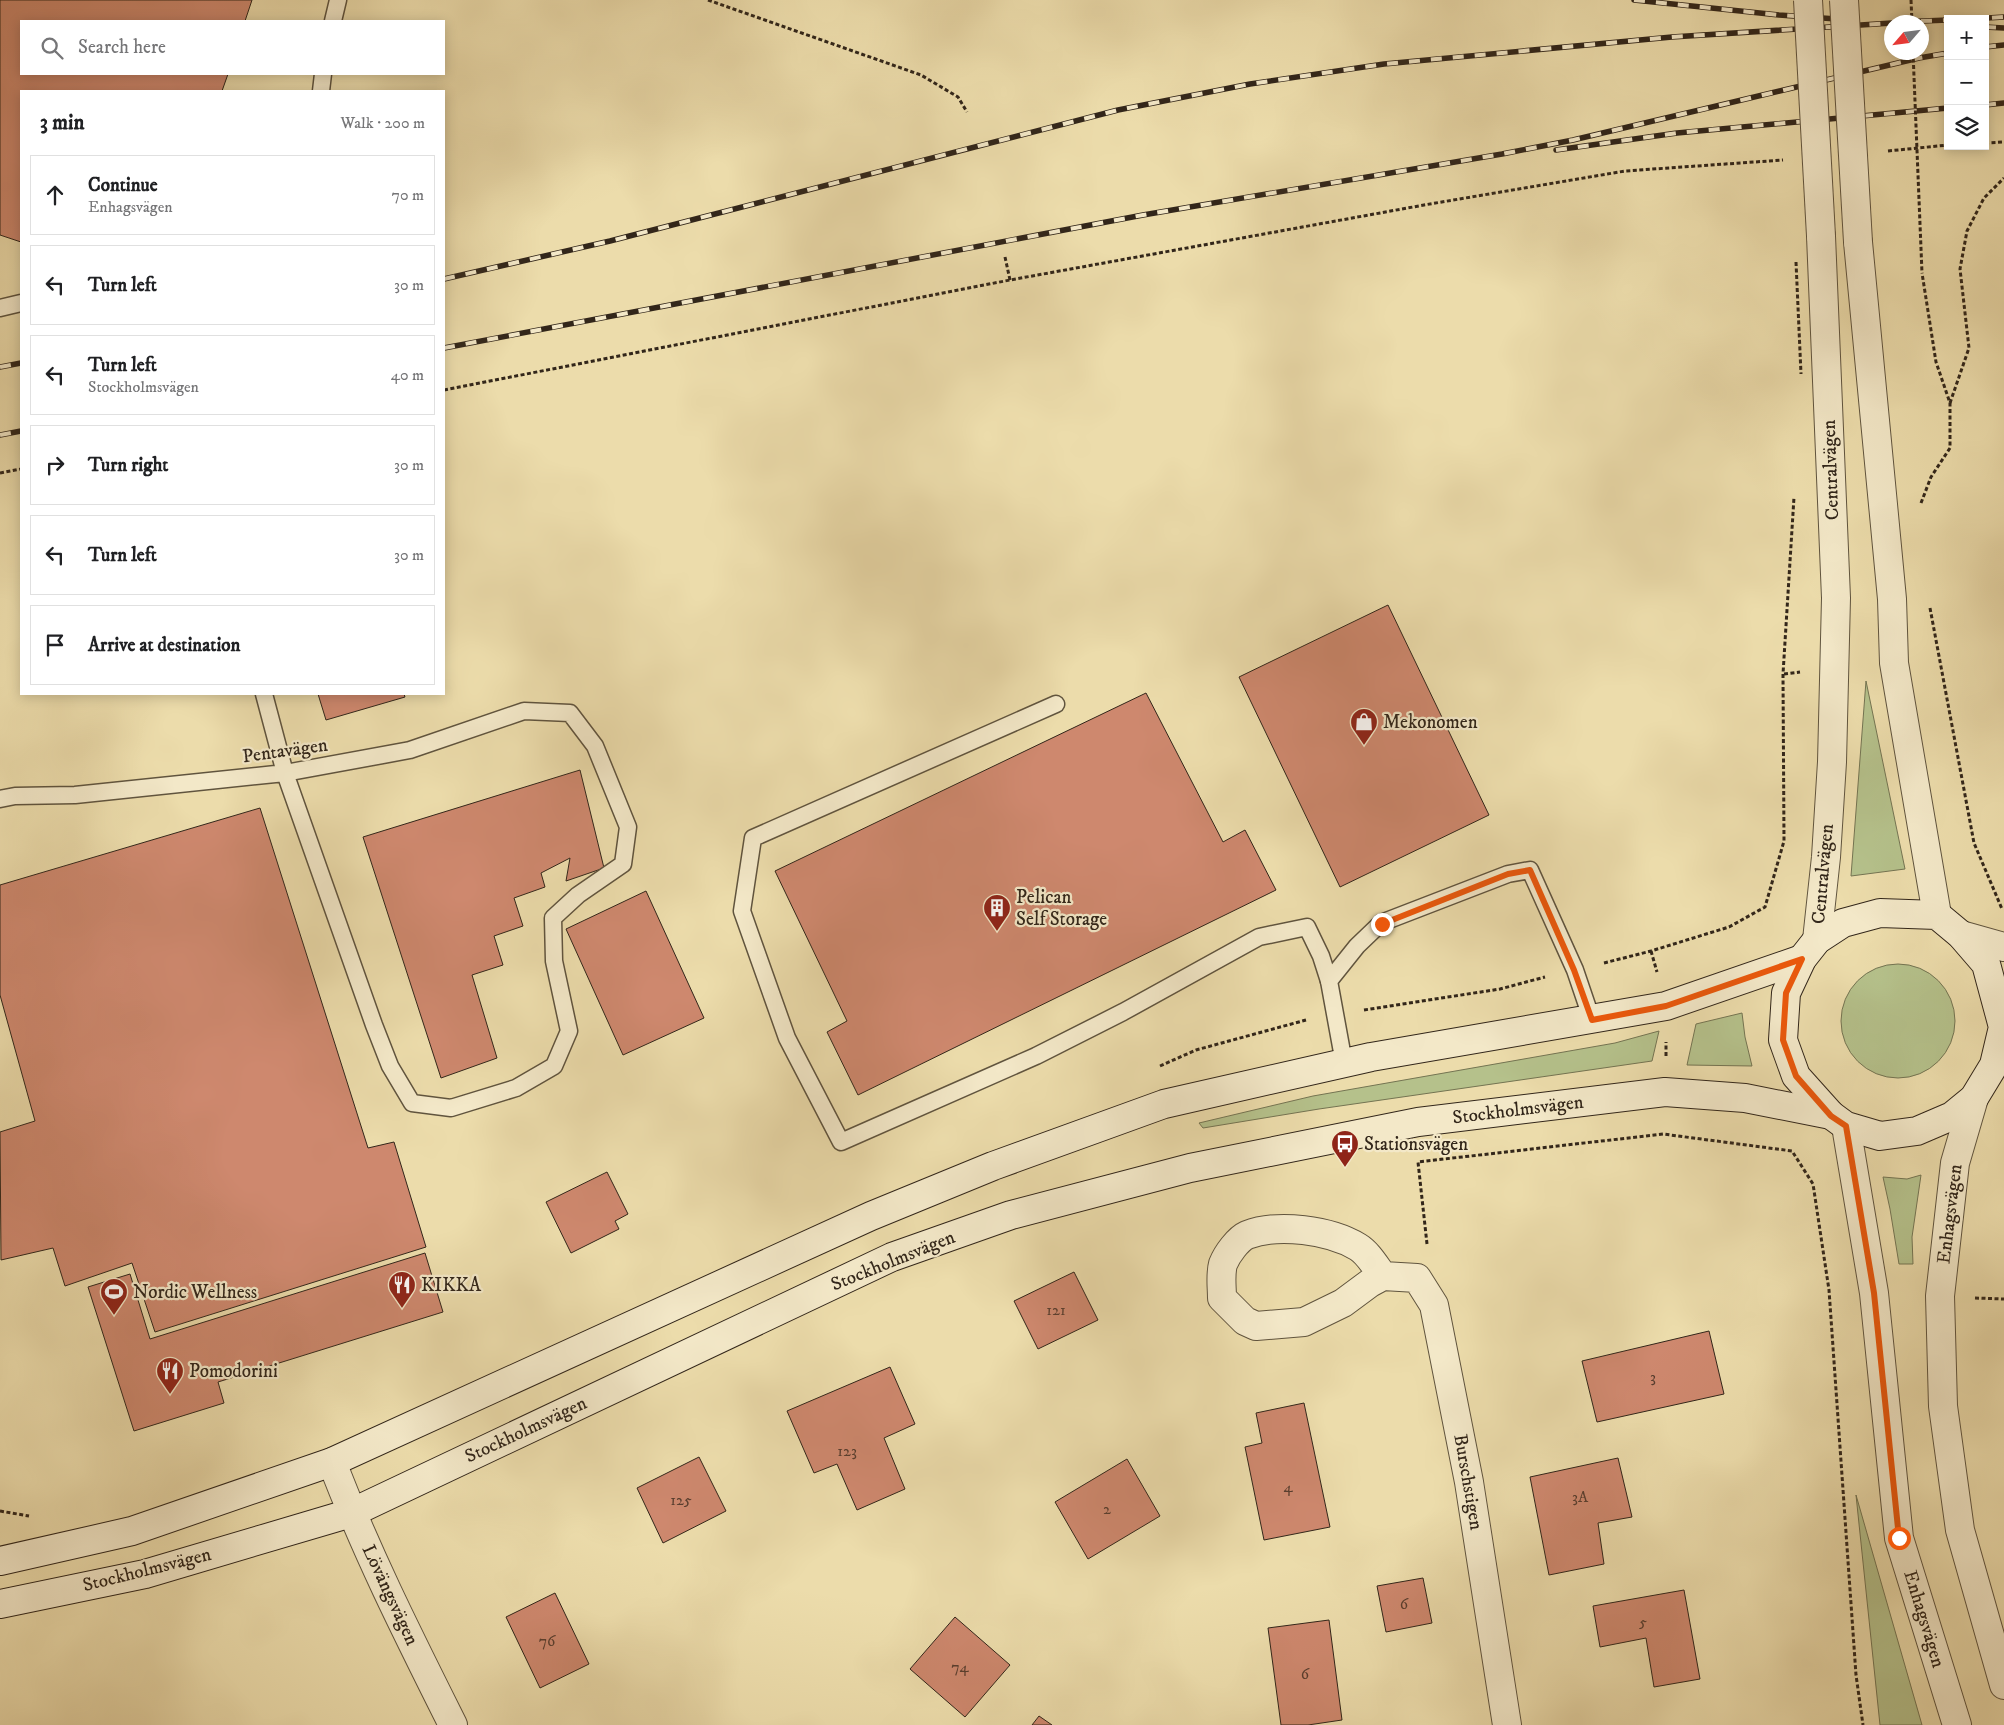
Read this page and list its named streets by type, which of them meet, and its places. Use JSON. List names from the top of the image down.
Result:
{
  "streets": {
    "main road": [
      "Centralvägen",
      "Stockholmsvägen",
      "Enhagsvägen",
      "Burschstigen",
      "Lövängsvägen"
    ],
    "lane": ["Pentavägen"]
  },
  "crossings": [
    ["Stockholmsvägen", "Enhagsvägen"],
    ["Stockholmsvägen", "Lövängsvägen"]
  ],
  "places": {
    "shop": ["Mekonomen"],
    "building": ["Pelican Self Storage"],
    "bus stop": ["Stationsvägen"],
    "restaurant": ["KIKKA", "Pomodorini"],
    "sports": ["Nordic Wellness"]
  },
  "house_numbers": [
    "121",
    "3",
    "123",
    "4",
    "3A",
    "125",
    "2",
    "6",
    "5",
    "76",
    "74",
    "6"
  ],
  "north": "bottom left",
  "page": {
    "map_buttons": ["+", "−"],
    "search": "Search here",
    "heading": ["3 min", "Walk · 200 m"],
    "list": [
      ["Continue", "Enhagsvägen", "70 m"],
      ["Turn left", "30 m"],
      ["Turn left", "Stockholmsvägen", "40 m"],
      ["Turn right", "30 m"],
      ["Turn left", "30 m"],
      "Arrive at destination"
    ]
  }
}
